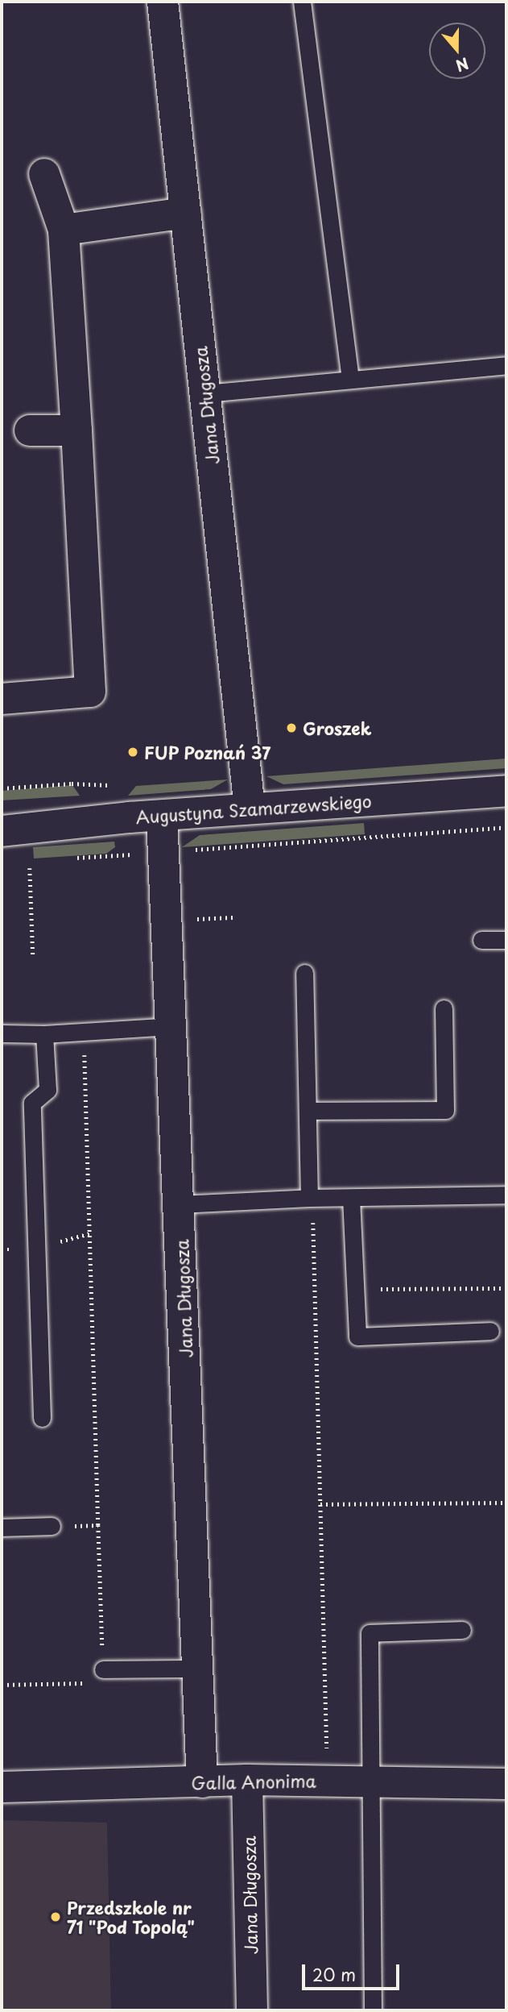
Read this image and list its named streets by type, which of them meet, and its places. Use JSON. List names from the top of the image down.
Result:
{
  "streets": {
    "street": ["Jana Długosza", "Augustyna Szamarzewskiego", "Galla Anonima"]
  },
  "crossings": [
    ["Jana Długosza", "Augustyna Szamarzewskiego"],
    ["Jana Długosza", "Galla Anonima"]
  ],
  "places": ["Groszek", "FUP Poznań 37", "Przedszkole nr 71 \"Pod Topolą\""],
  "scale_bar": "20 m",
  "north": "bottom"
}
